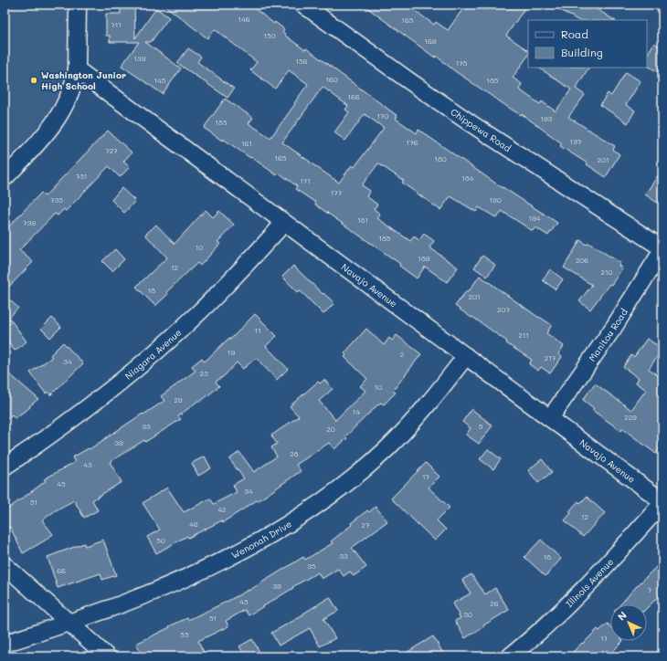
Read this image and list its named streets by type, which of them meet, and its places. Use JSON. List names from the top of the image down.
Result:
{
  "streets": {
    "street": [
      "Chippewa Road",
      "Navajo Avenue",
      "Manitou Road",
      "Niagara Avenue",
      "Wenonah Drive",
      "Illinois Avenue"
    ]
  },
  "crossings": [
    ["Chippewa Road", "Manitou Road"],
    ["Navajo Avenue", "Manitou Road"],
    ["Navajo Avenue", "Niagara Avenue"],
    ["Navajo Avenue", "Wenonah Drive"],
    ["Navajo Avenue", "Illinois Avenue"]
  ],
  "places": ["Washington Junior High School"],
  "house_numbers": [
    "146",
    "165",
    "711",
    "150",
    "169",
    "139",
    "156",
    "175",
    "160",
    "145",
    "185",
    "166",
    "170",
    "193",
    "155",
    "197",
    "176",
    "161",
    "727",
    "165",
    "180",
    "201",
    "731",
    "184",
    "171",
    "177",
    "735",
    "190",
    "194",
    "181",
    "739",
    "185",
    "10",
    "189",
    "206",
    "12",
    "210",
    "18",
    "201",
    "207",
    "11",
    "211",
    "19",
    "2",
    "217",
    "34",
    "23",
    "10",
    "29",
    "14",
    "229",
    "33",
    "5",
    "20",
    "39",
    "28",
    "43",
    "17",
    "45",
    "34",
    "51",
    "42",
    "12",
    "46",
    "27",
    "50",
    "33",
    "18",
    "35",
    "66",
    "39",
    "7",
    "45",
    "26",
    "30",
    "51",
    "55",
    "17"
  ],
  "legend": ["Road", "Building"],
  "north": "top left"
}
